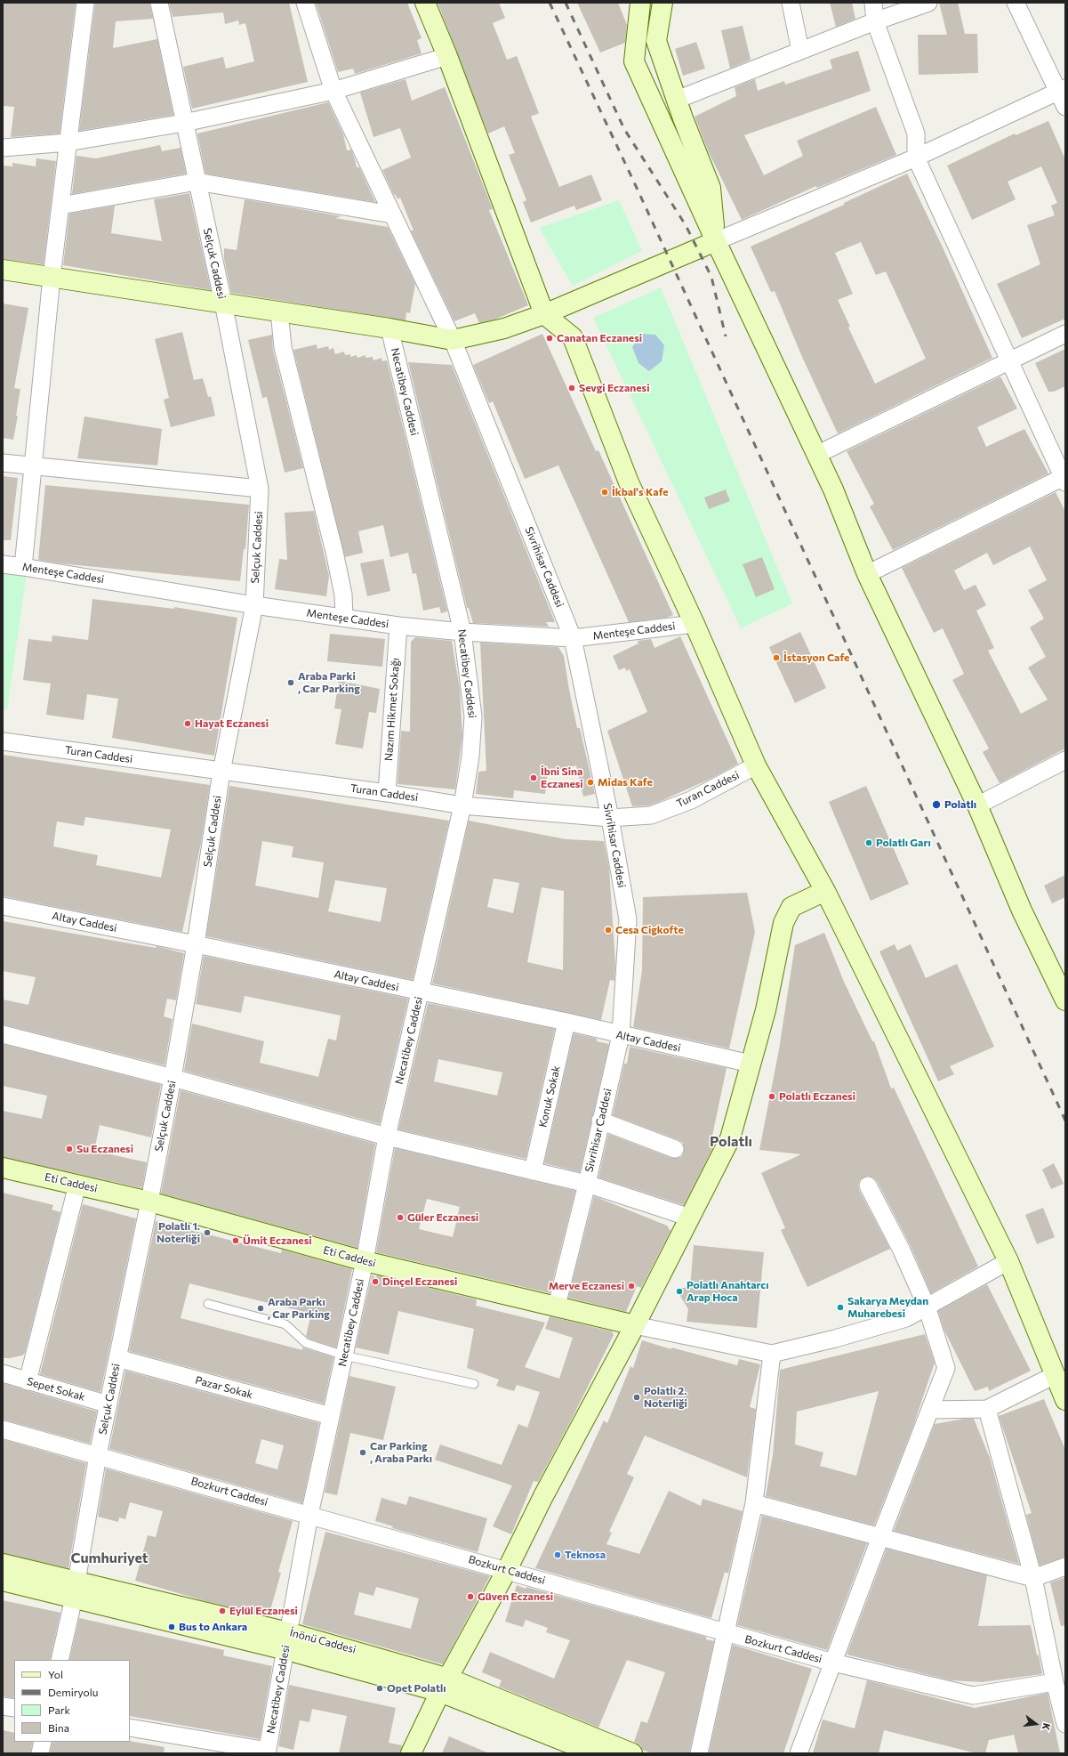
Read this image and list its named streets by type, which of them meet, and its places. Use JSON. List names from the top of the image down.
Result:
{
  "streets": {
    "street": [
      "Selçuk Caddesi",
      "Necatibey Caddesi",
      "Sivrihisar Caddesi",
      "Menteşe Caddesi",
      "Nazım Hikmet Sokağı",
      "Turan Caddesi",
      "Altay Caddesi",
      "Konuk Sokak",
      "Eti Caddesi",
      "Pazar Sokak",
      "Sepet Sokak",
      "Bozkurt Caddesi",
      "İnönü Caddesi"
    ]
  },
  "crossings": [
    ["Selçuk Caddesi", "Menteşe Caddesi"],
    ["Selçuk Caddesi", "Turan Caddesi"],
    ["Selçuk Caddesi", "Altay Caddesi"],
    ["Selçuk Caddesi", "Eti Caddesi"],
    ["Selçuk Caddesi", "Pazar Sokak"],
    ["Selçuk Caddesi", "Sepet Sokak"],
    ["Selçuk Caddesi", "Bozkurt Caddesi"],
    ["Selçuk Caddesi", "İnönü Caddesi"],
    ["Necatibey Caddesi", "Menteşe Caddesi"],
    ["Necatibey Caddesi", "Turan Caddesi"],
    ["Necatibey Caddesi", "Altay Caddesi"],
    ["Necatibey Caddesi", "Eti Caddesi"],
    ["Necatibey Caddesi", "Pazar Sokak"],
    ["Necatibey Caddesi", "Bozkurt Caddesi"],
    ["Necatibey Caddesi", "İnönü Caddesi"],
    ["Sivrihisar Caddesi", "Menteşe Caddesi"],
    ["Sivrihisar Caddesi", "Turan Caddesi"],
    ["Sivrihisar Caddesi", "Altay Caddesi"],
    ["Sivrihisar Caddesi", "Eti Caddesi"],
    ["Menteşe Caddesi", "Nazım Hikmet Sokağı"],
    ["Nazım Hikmet Sokağı", "Turan Caddesi"],
    ["Altay Caddesi", "Konuk Sokak"]
  ],
  "districts": ["Polatlı", "Cumhuriyet"],
  "places": [
    "Canatan Eczanesi",
    "Sevgi Eczanesi",
    "İkbal's Kafe",
    "İstasyon Cafe",
    "Araba Parki , Car Parking",
    "Hayat Eczanesi",
    "İbni Sina Eczanesi",
    "Midas Kafe",
    "Polatlı",
    "Polatlı Garı",
    "Cesa Cigkofte",
    "Polatlı Eczanesi",
    "Su Eczanesi",
    "Güler Eczanesi",
    "Polatlı 1. Noterliği",
    "Ümit Eczanesi",
    "Dinçel Eczanesi",
    "Merve Eczanesi",
    "Polatlı Anahtarcı Arap Hoca",
    "Sakarya Meydan Muharebesi",
    "Araba Parkı , Car Parking",
    "Polatlı 2. Noterliği",
    "Car Parking , Araba Parkı",
    "Teknosa",
    "Güven Eczanesi",
    "Eylül Eczanesi",
    "Bus to Ankara",
    "Opet Polatlı"
  ],
  "legend": [
    "Yol",
    "Demiryolu",
    "Park",
    "Bina"
  ],
  "north": "right"
}
